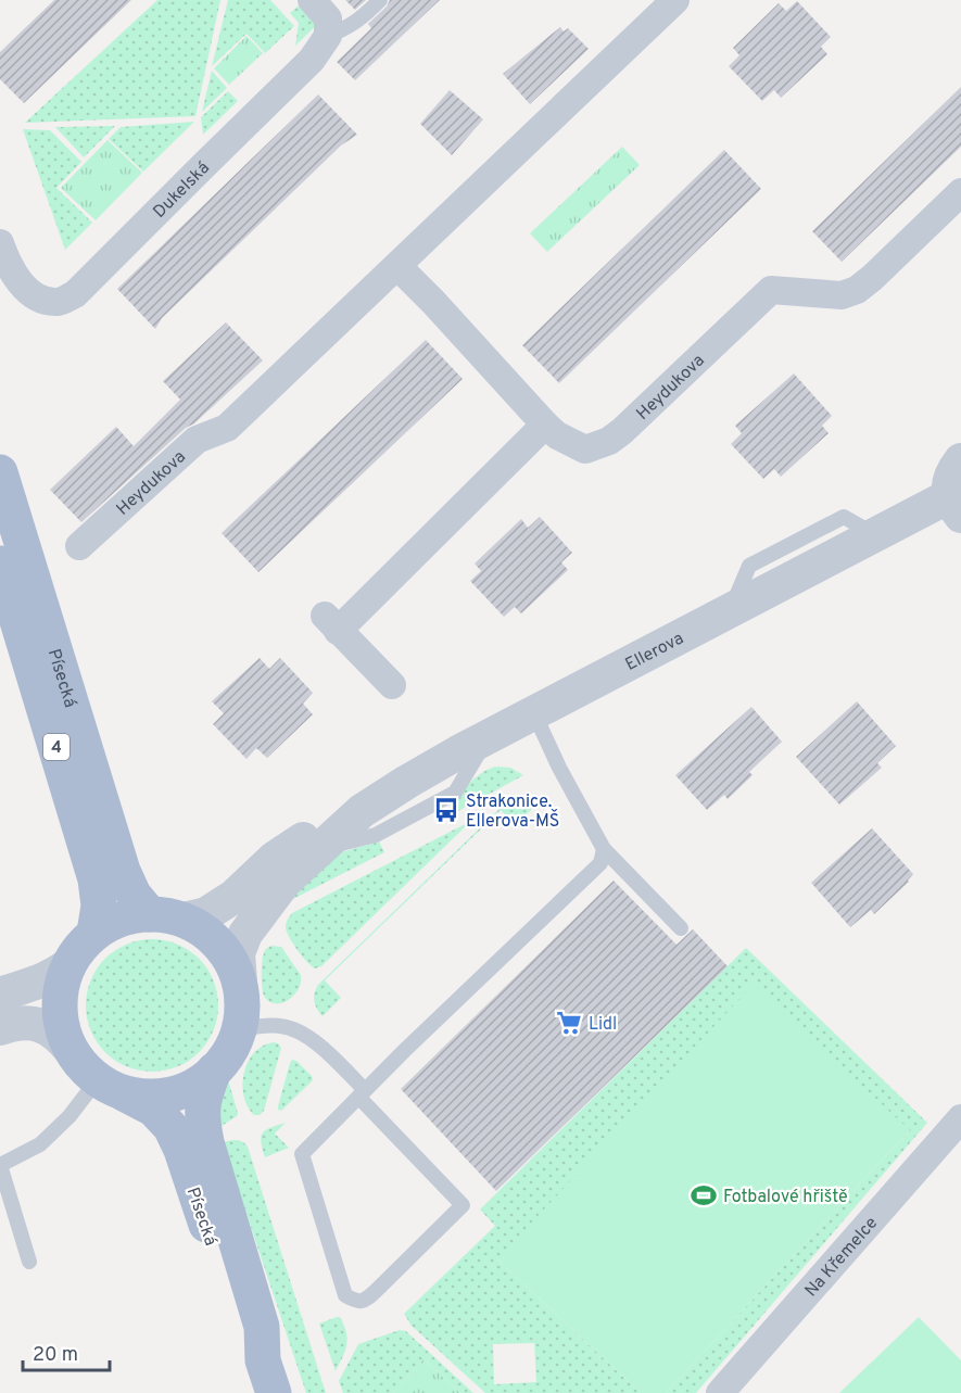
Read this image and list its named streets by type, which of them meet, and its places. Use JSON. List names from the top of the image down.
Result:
{
  "streets": {
    "main road": ["Písecká", "4"],
    "street": [
      "Dukelská",
      "Heydukova",
      "Ellerova",
      "Na Křemelce"
    ]
  },
  "crossings": [
    ["Ellerova", "Písecká"],
    ["Ellerova", "4"],
    ["Písecká", "4"]
  ],
  "places": {
    "bus stop": ["Strakonice, Ellerova-MŠ"],
    "supermarket": ["Lidl"],
    "sports": ["Fotbalové hřiště"]
  },
  "scale_bar": "20 m"
}
